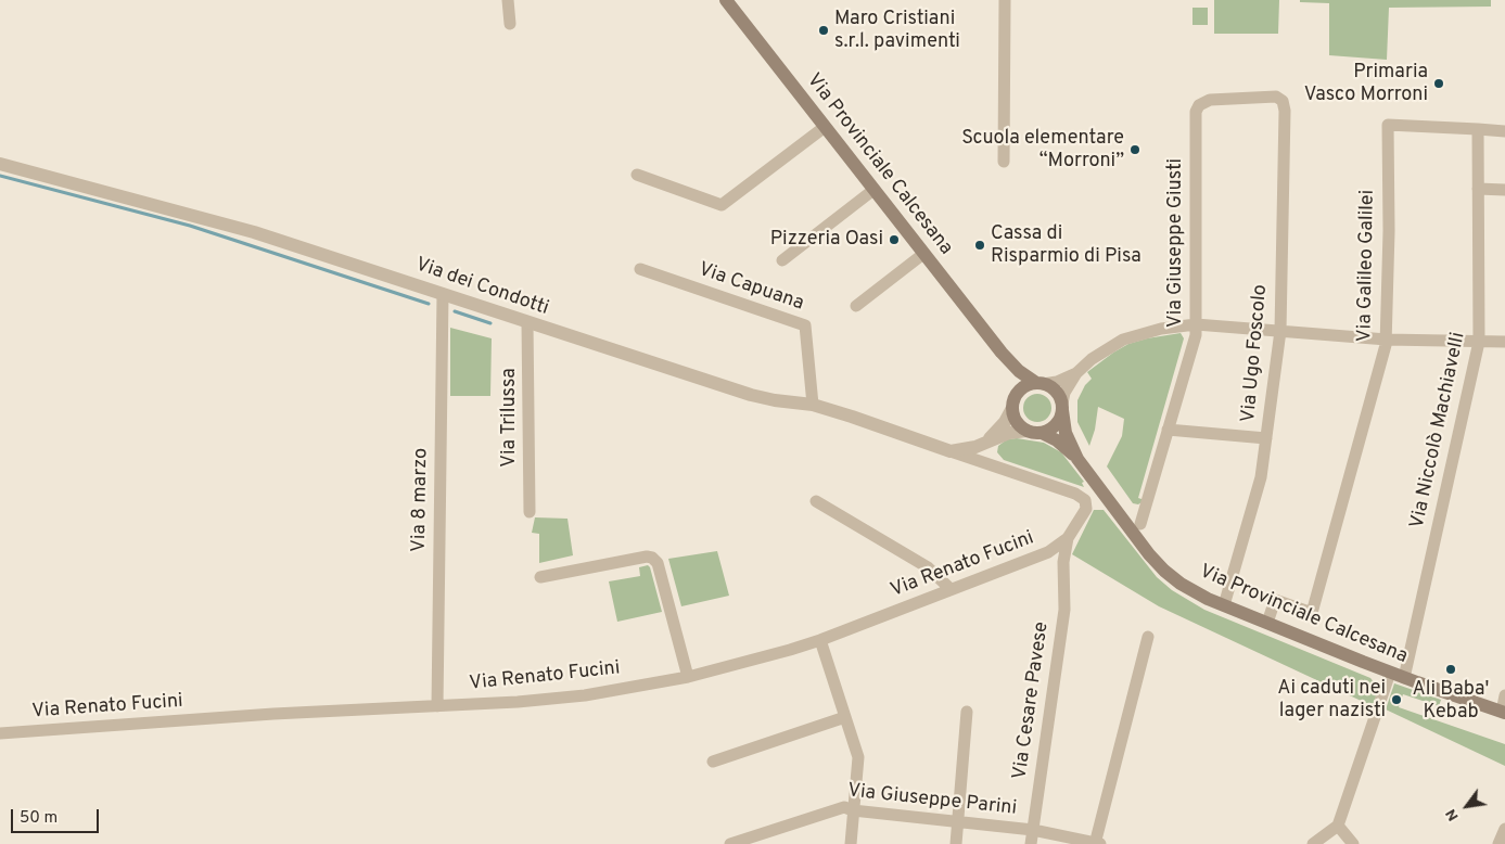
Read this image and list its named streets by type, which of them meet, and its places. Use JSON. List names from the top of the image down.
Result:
{
  "streets": {
    "main road": ["Via Provinciale Calcesana"],
    "street": [
      "Via Giuseppe Giusti",
      "Via Galileo Galilei",
      "Via dei Condotti",
      "Via Capuana",
      "Via Ugo Foscolo",
      "Via Trilussa",
      "Via Niccolò Machiavelli",
      "Via 8 marzo",
      "Via Renato Fucini",
      "Via Cesare Pavese",
      "Via Giuseppe Parini"
    ]
  },
  "crossings": [
    ["Via Provinciale Calcesana", "Via Galileo Galilei"],
    ["Via Provinciale Calcesana", "Via Ugo Foscolo"],
    ["Via Provinciale Calcesana", "Via Niccolò Machiavelli"],
    ["Via Giuseppe Giusti", "Via Ugo Foscolo"],
    ["Via dei Condotti", "Via Capuana"],
    ["Via dei Condotti", "Via Trilussa"],
    ["Via dei Condotti", "Via 8 marzo"],
    ["Via dei Condotti", "Via Renato Fucini"],
    ["Via dei Condotti", "Via Cesare Pavese"],
    ["Via 8 marzo", "Via Renato Fucini"],
    ["Via Renato Fucini", "Via Cesare Pavese"],
    ["Via Cesare Pavese", "Via Giuseppe Parini"]
  ],
  "places": [
    "Maro Cristiani s.r.l. pavimenti",
    "Primaria Vasco Morroni",
    "Scuola elementare “Morroni”",
    "Pizzeria Oasi",
    "Cassa di Risparmio di Pisa",
    "Ali Baba' Kebab",
    "Ai caduti nei lager nazisti"
  ],
  "scale_bar": "50 m",
  "north": "bottom left"
}
